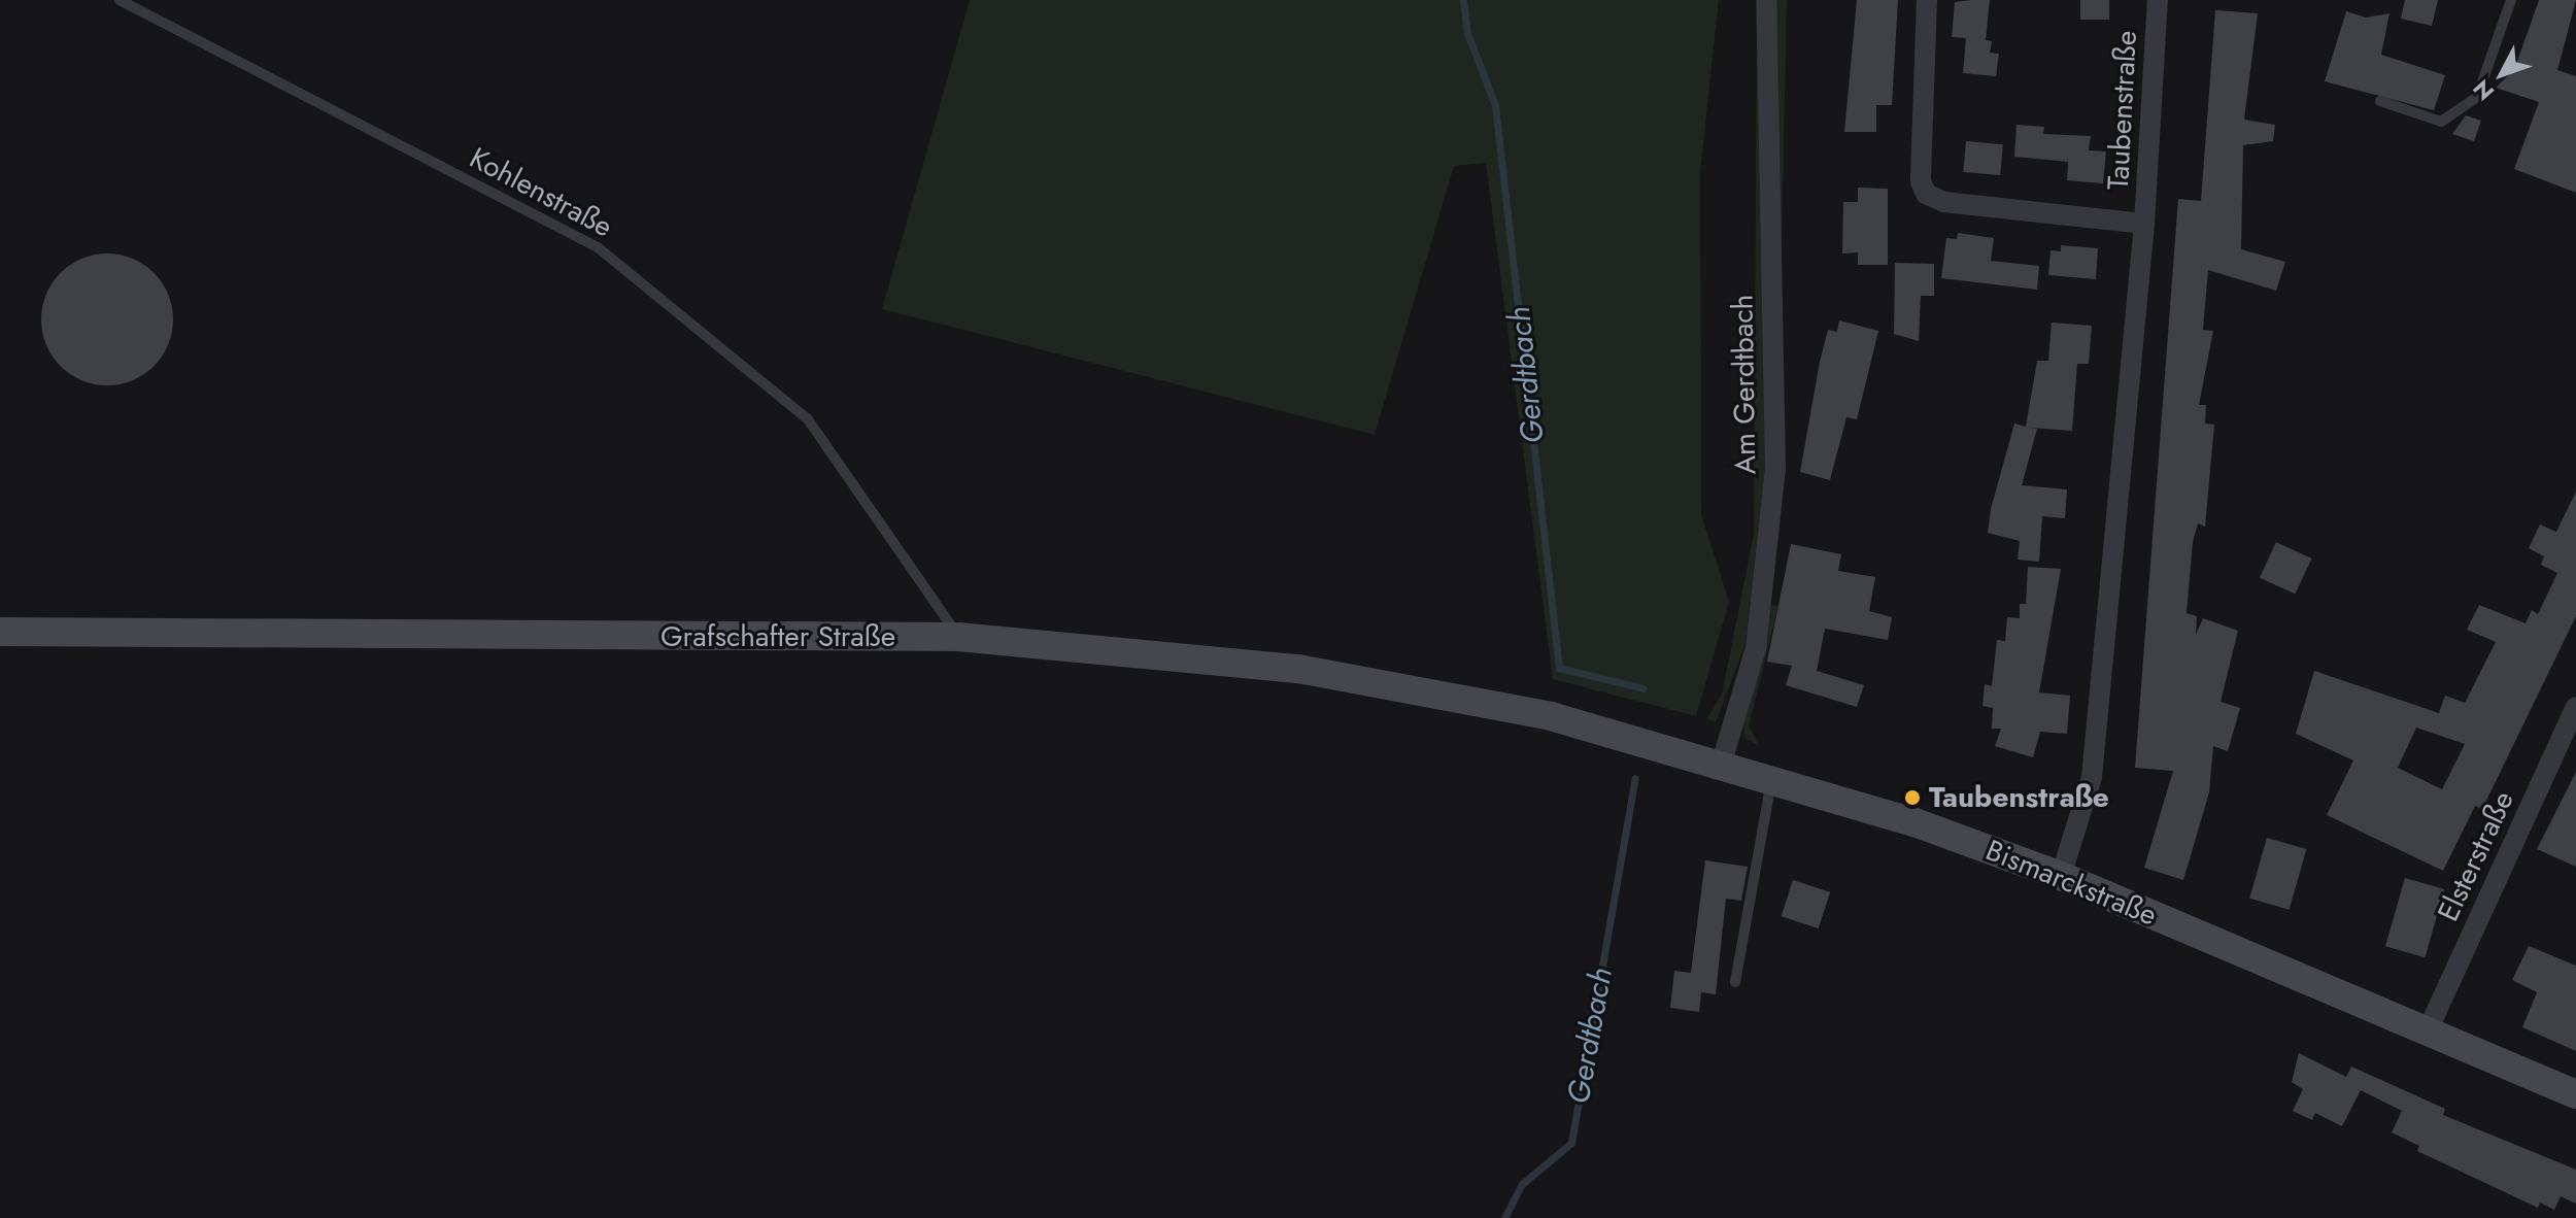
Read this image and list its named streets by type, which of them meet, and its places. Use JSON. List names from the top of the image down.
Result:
{
  "streets": {
    "main road": ["Grafschafter Straße", "Bismarckstraße"],
    "street": ["Taubenstraße", "Am Gerdtbach", "Elsterstraße"],
    "lane": ["Kohlenstraße"]
  },
  "crossings": [
    ["Taubenstraße", "Bismarckstraße"],
    ["Kohlenstraße", "Grafschafter Straße"],
    ["Am Gerdtbach", "Bismarckstraße"],
    ["Grafschafter Straße", "Bismarckstraße"],
    ["Elsterstraße", "Bismarckstraße"]
  ],
  "water": ["Gerdtbach"],
  "places": ["Taubenstraße"],
  "north": "bottom left"
}
